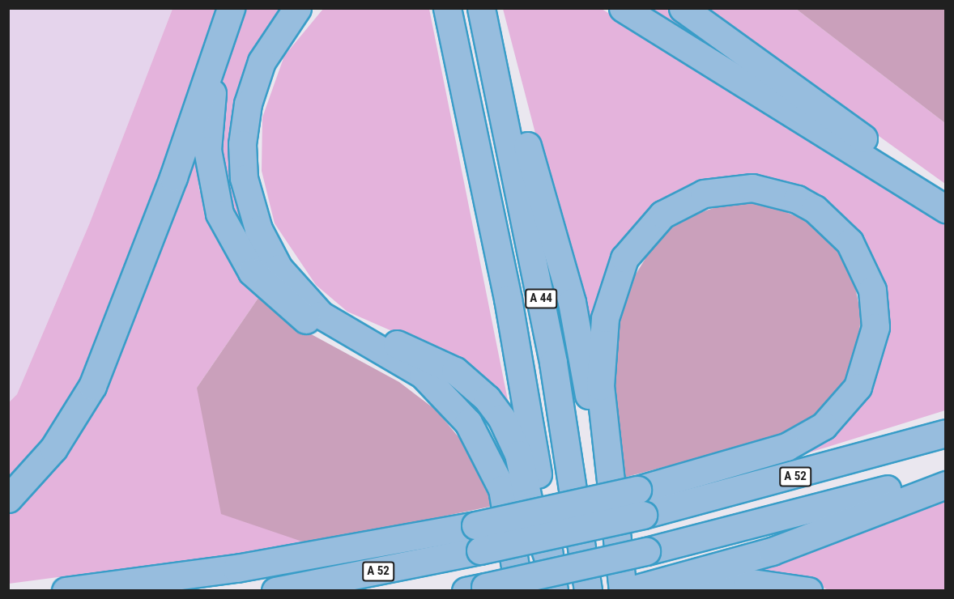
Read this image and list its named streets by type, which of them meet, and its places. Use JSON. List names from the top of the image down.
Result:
{
  "streets": {
    "highway": ["A 44", "A 52"]
  }
}
